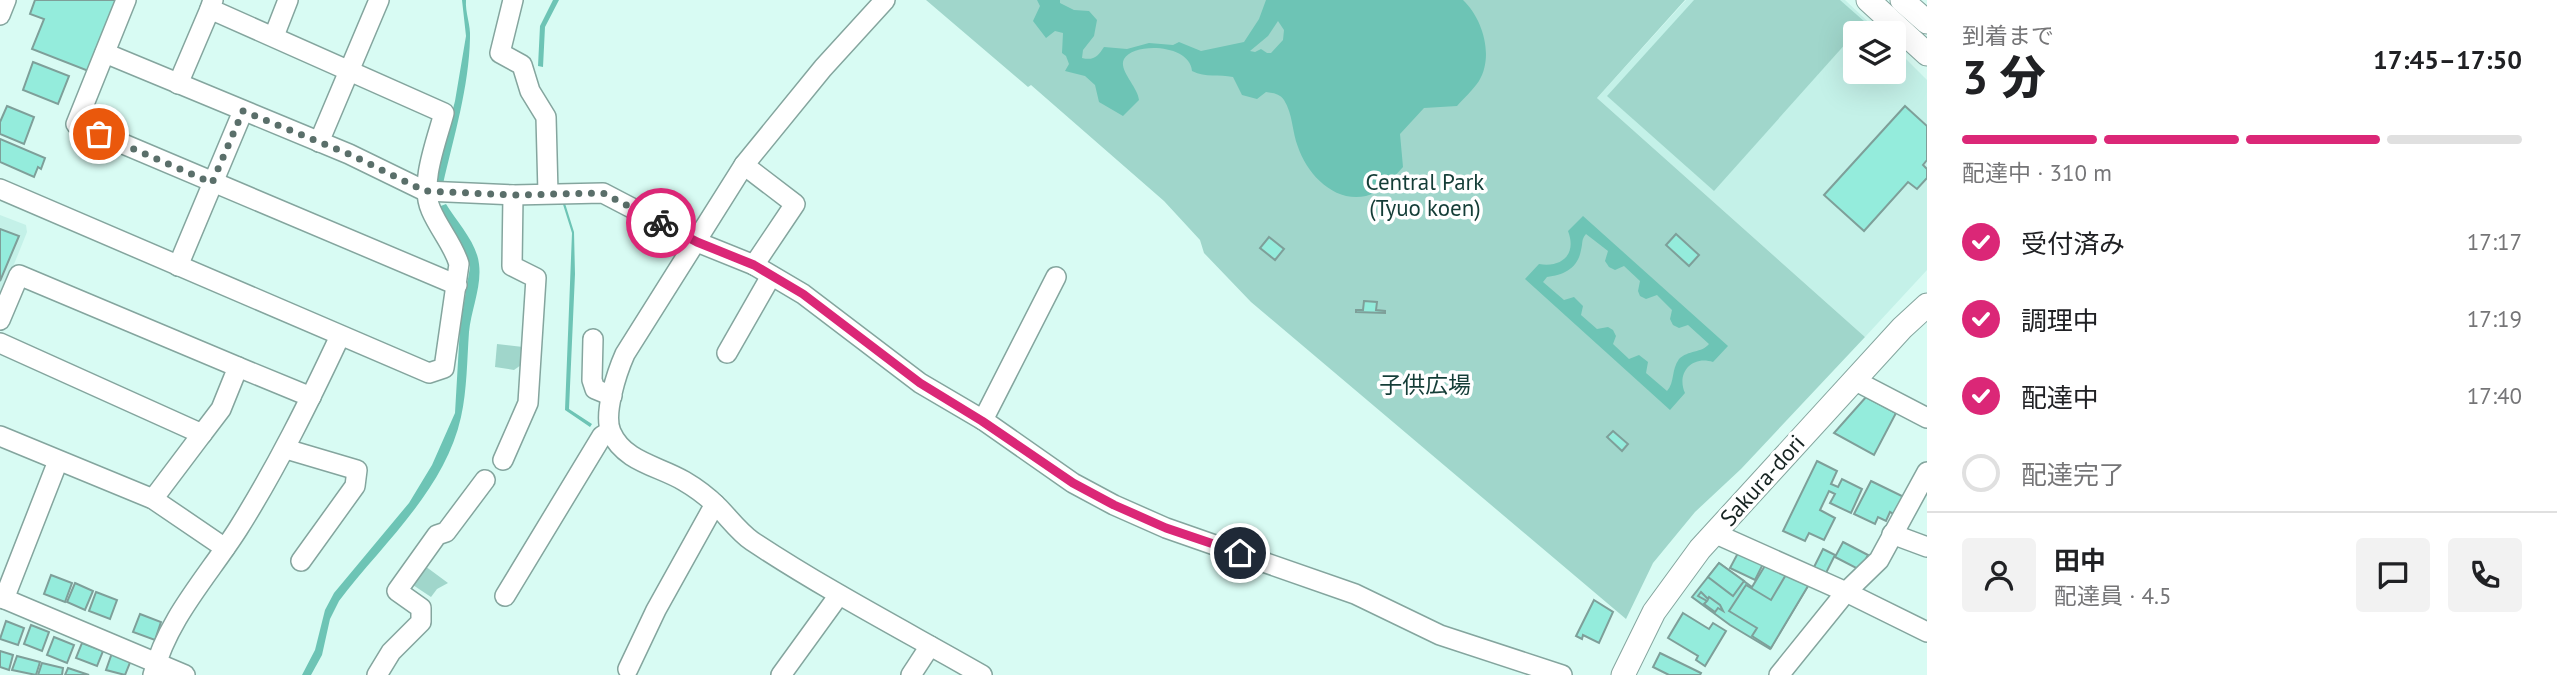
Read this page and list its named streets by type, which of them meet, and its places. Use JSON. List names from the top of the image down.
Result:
{
  "streets": {
    "main road": ["Sakura-dori"]
  },
  "parks": ["Central Park (Tyuo koen)", "子供広場"],
  "page": {
    "heading": ["3 分", "到着まで", "17:45–17:50"],
    "panel": ["田中", "配達員 · 4.5"],
    "bar": "配達中 · 310 m",
    "list": [
      ["受付済み", "17:17"],
      ["調理中", "17:19"],
      ["配達中", "17:40"],
      "配達完了"
    ]
  }
}
